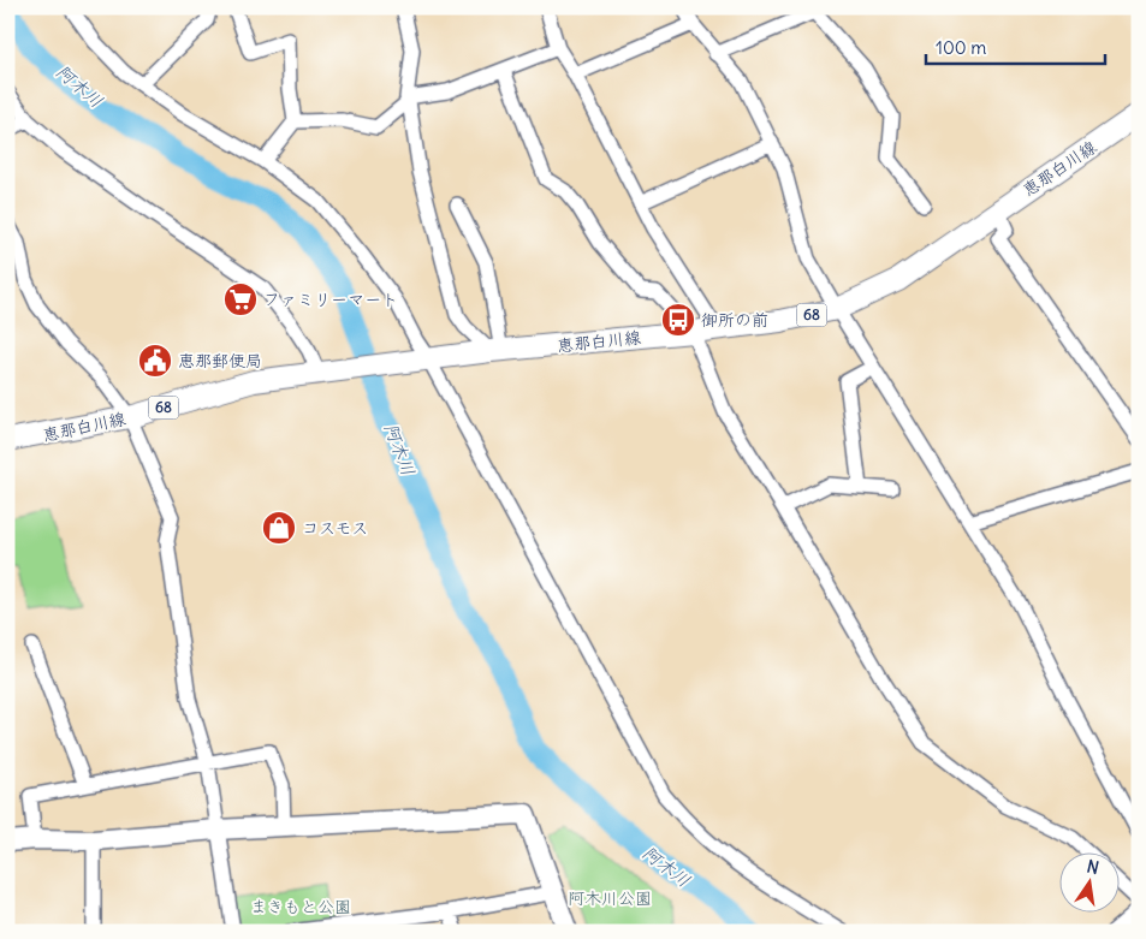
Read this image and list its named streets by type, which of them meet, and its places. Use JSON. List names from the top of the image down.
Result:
{
  "streets": {
    "main road": ["恵那白川線", "68"]
  },
  "water": ["阿木川"],
  "parks": ["阿木川公園", "まきもと公園"],
  "places": {
    "supermarket": ["ファミリーマート"],
    "bus stop": ["御所の前"],
    "public building": ["恵那郵便局"],
    "shop": ["コスモス"]
  },
  "scale_bar": "100 m",
  "north": "top"
}
